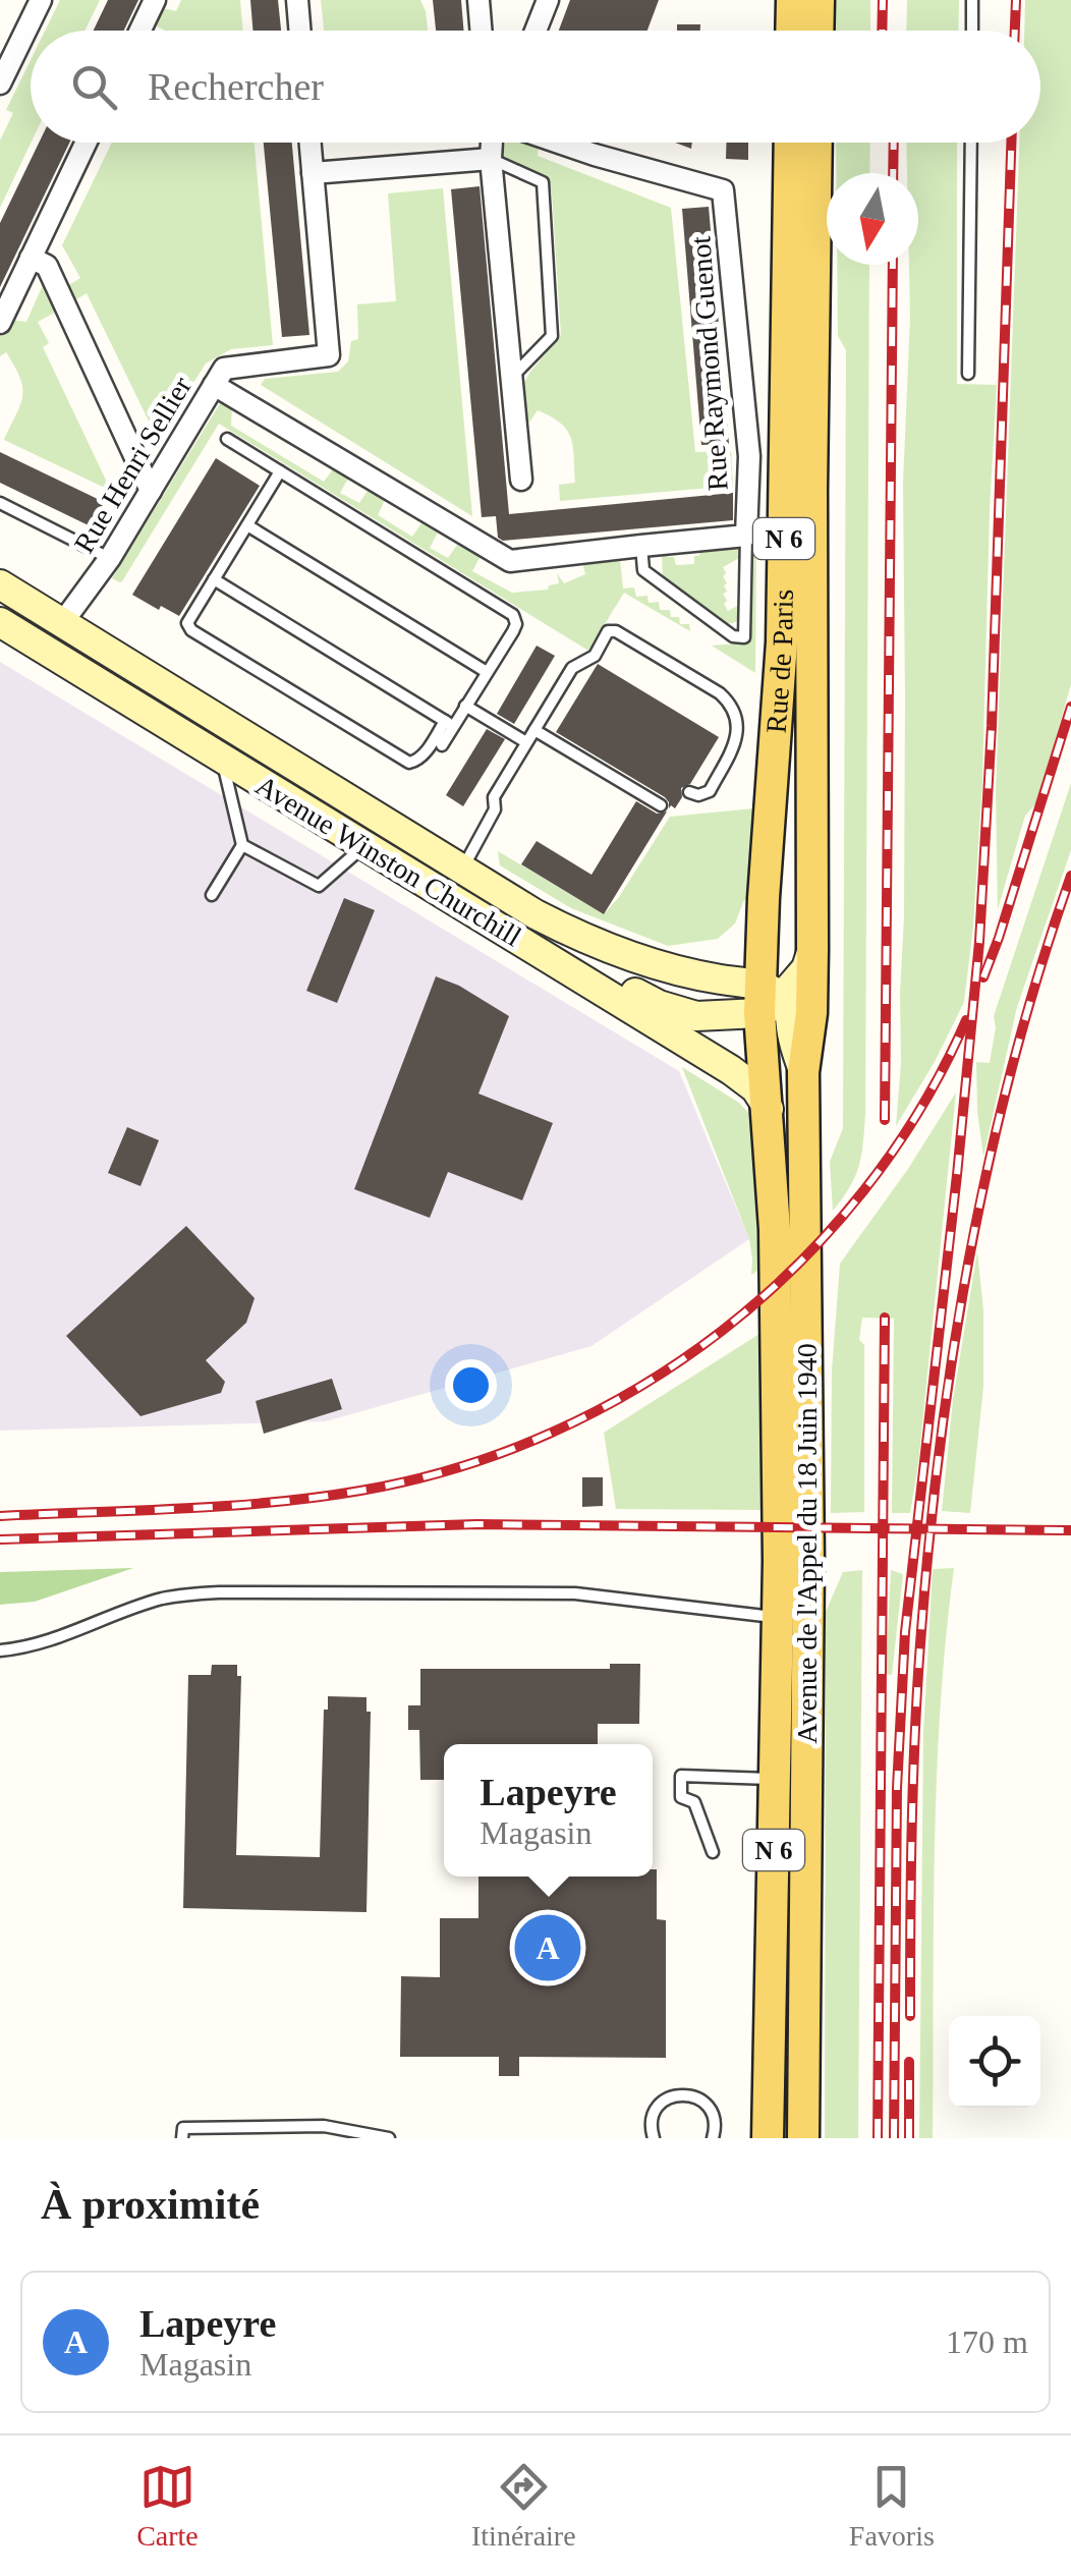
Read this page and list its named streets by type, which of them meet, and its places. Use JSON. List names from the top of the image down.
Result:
{
  "streets": {
    "main road": [
      "N 6",
      "Rue de Paris",
      "Avenue Winston Churchill",
      "Avenue de l'Appel du 18 Juin 1940"
    ],
    "street": ["Rue Raymond Guenot", "Rue Henri Sellier"]
  },
  "crossings": [
    ["Rue Henri Sellier", "Avenue Winston Churchill"],
    ["N 6", "Rue de Paris"],
    ["N 6", "Avenue Winston Churchill"],
    ["Rue de Paris", "Avenue Winston Churchill"],
    ["Rue de Paris", "Avenue de l'Appel du 18 Juin 1940"]
  ],
  "north": "bottom",
  "page": {
    "search": "Rechercher",
    "popup": ["Lapeyre", "Magasin"],
    "pins": "A",
    "heading": "À proximité",
    "list": [
      {
        "mark": "A",
        "name": "Lapeyre",
        "note": "Magasin",
        "value": "170 m"
      }
    ],
    "nav": ["Carte", "Itinéraire", "Favoris"]
  }
}
